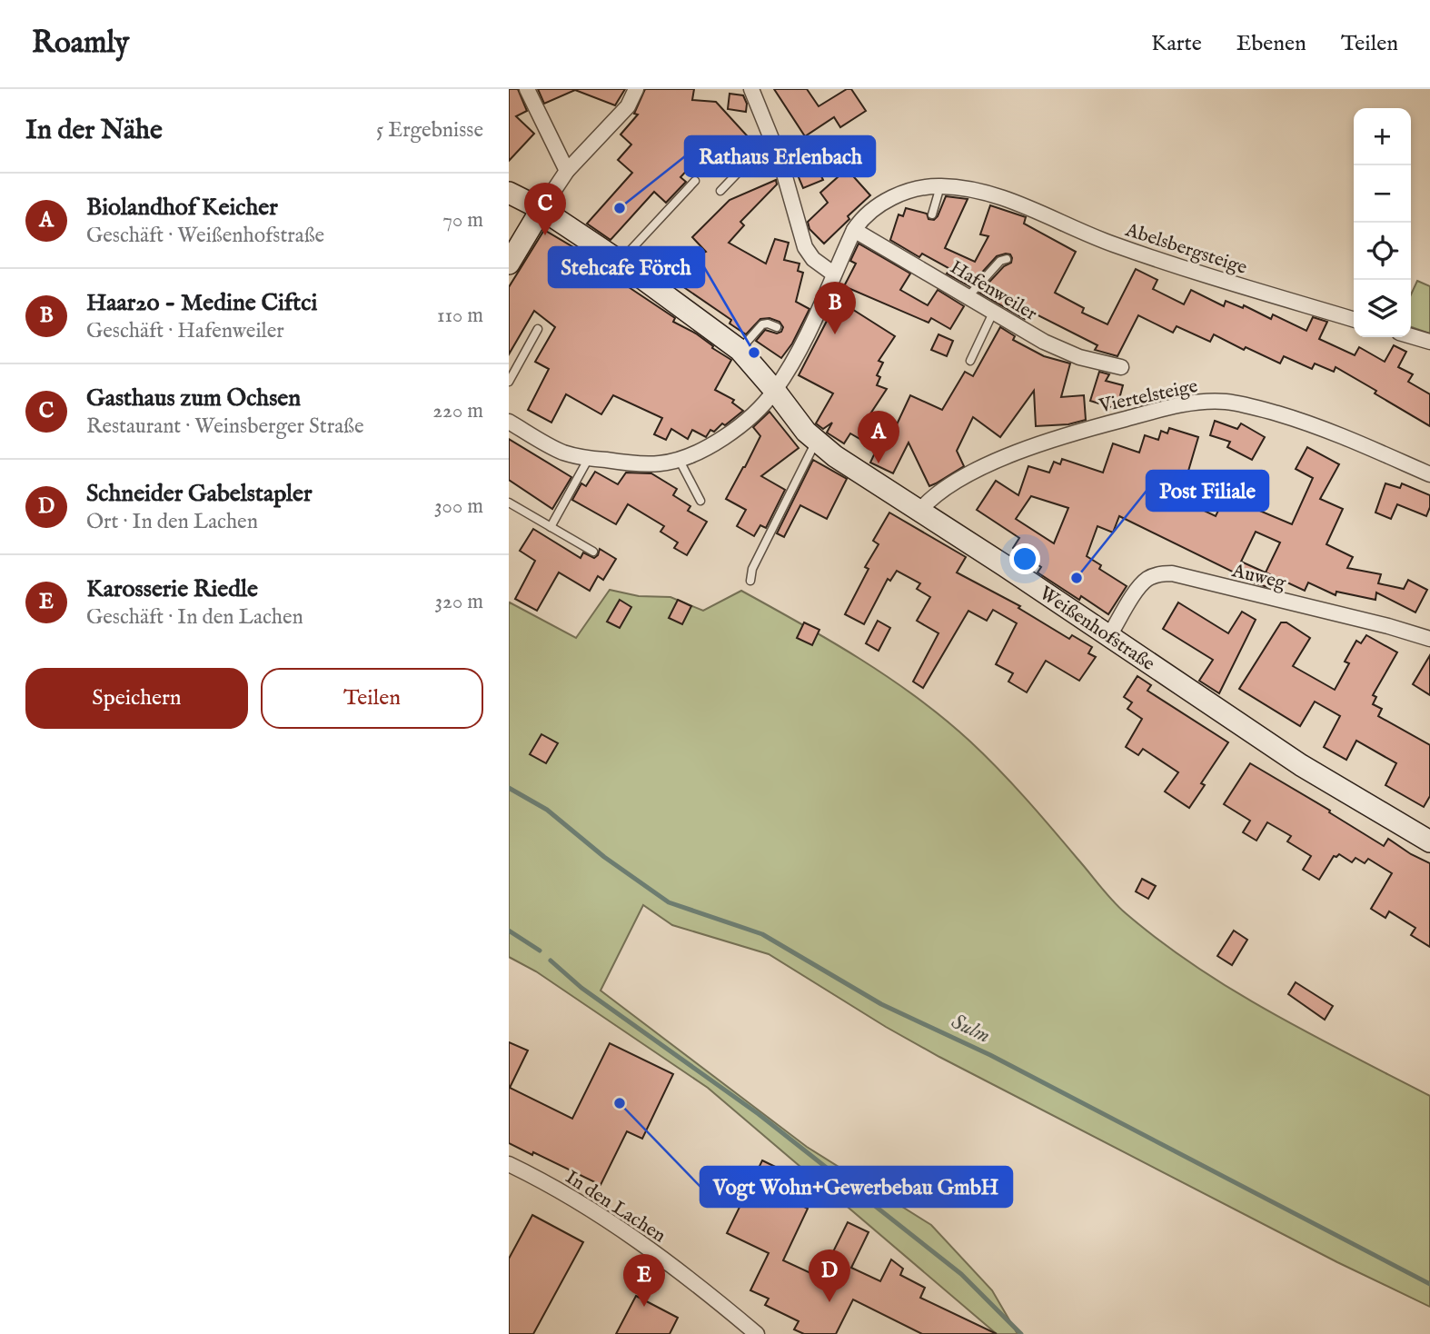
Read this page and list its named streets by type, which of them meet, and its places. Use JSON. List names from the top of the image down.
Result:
{
  "streets": {
    "street": [
      "Abelsbergsteige",
      "Hafenweiler",
      "Viertelsteige",
      "Auweg",
      "Weißenhofstraße",
      "In den Lachen"
    ]
  },
  "crossings": [
    ["Viertelsteige", "Weißenhofstraße"],
    ["Auweg", "Weißenhofstraße"]
  ],
  "water": ["Sulm"],
  "places": [
    "Rathaus Erlenbach",
    "Stehcafe Förch",
    "Post Filiale",
    "Vogt Wohn+Gewerbebau GmbH"
  ],
  "page": {
    "header": "Roamly",
    "nav": ["Karte", "Ebenen", "Teilen"],
    "heading": ["In der Nähe", "5 Ergebnisse"],
    "map_buttons": ["+", "−"],
    "list": [
      {
        "mark": "A",
        "name": "Biolandhof Keicher",
        "note": "Geschäft · Weißenhofstraße",
        "value": "70 m"
      },
      {
        "mark": "B",
        "name": "Haar2o - Medine Ciftci",
        "note": "Geschäft · Hafenweiler",
        "value": "110 m"
      },
      {
        "mark": "C",
        "name": "Gasthaus zum Ochsen",
        "note": "Restaurant · Weinsberger Straße",
        "value": "220 m"
      },
      {
        "mark": "D",
        "name": "Schneider Gabelstapler",
        "note": "Ort · In den Lachen",
        "value": "300 m"
      },
      {
        "mark": "E",
        "name": "Karosserie Riedle",
        "note": "Geschäft · In den Lachen",
        "value": "320 m"
      }
    ],
    "pins": [
      "C",
      "B",
      "A",
      "D",
      "E"
    ],
    "buttons": ["Speichern", "Teilen"]
  }
}
